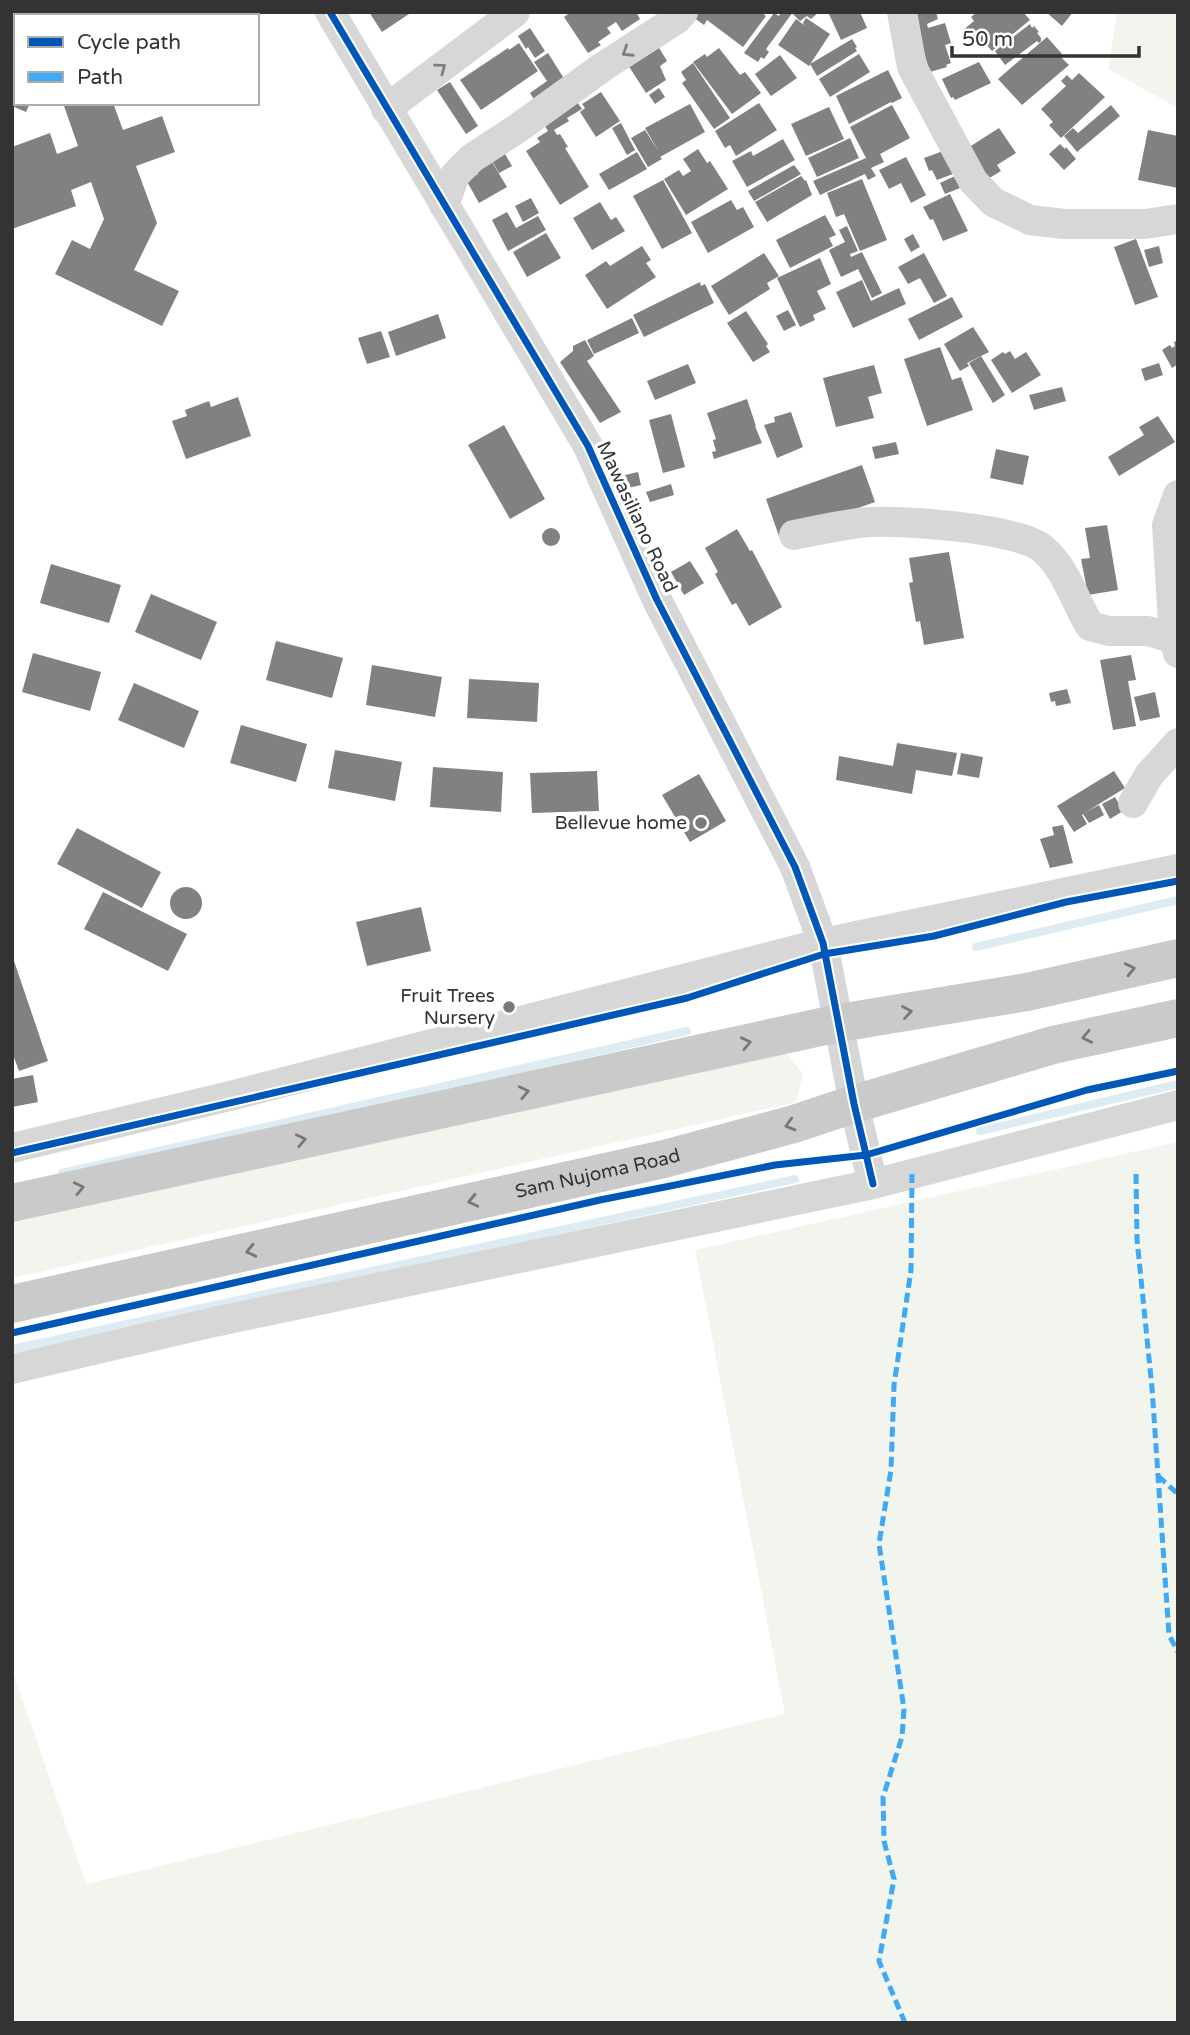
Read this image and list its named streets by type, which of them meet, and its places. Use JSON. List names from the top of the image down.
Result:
{
  "streets": {
    "main road": ["Sam Nujoma Road"],
    "street": ["Mawasiliano Road"]
  },
  "crossings": [
    ["Mawasiliano Road", "Sam Nujoma Road"]
  ],
  "places": ["Bellevue home", "Fruit Trees Nursery"],
  "legend": ["Cycle path", "Path"],
  "scale_bar": "50 m"
}
